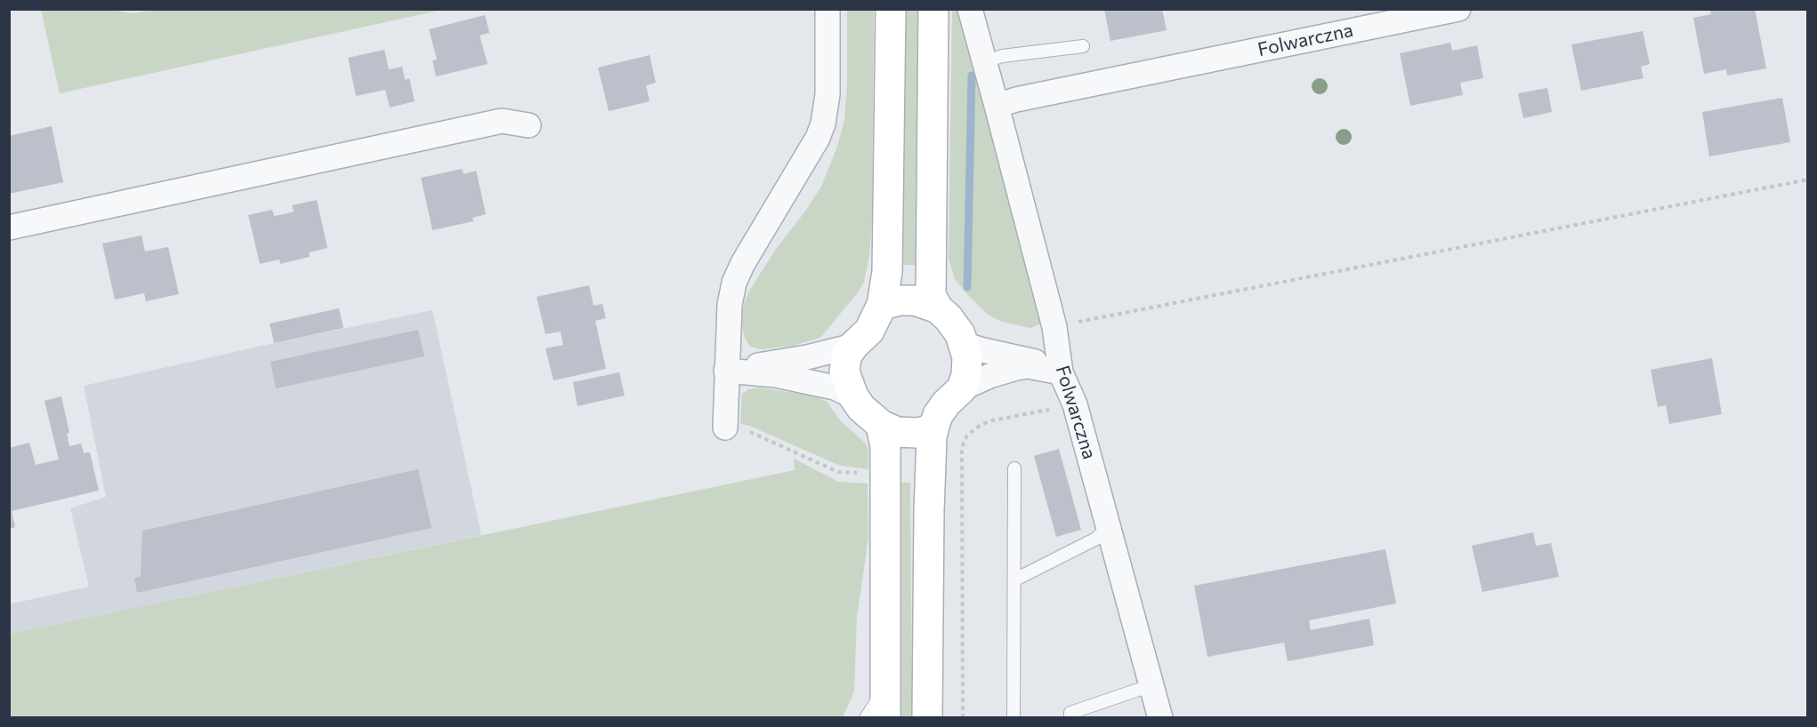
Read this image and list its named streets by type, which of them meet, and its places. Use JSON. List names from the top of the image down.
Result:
{
  "streets": {
    "street": ["Folwarczna"]
  }
}
